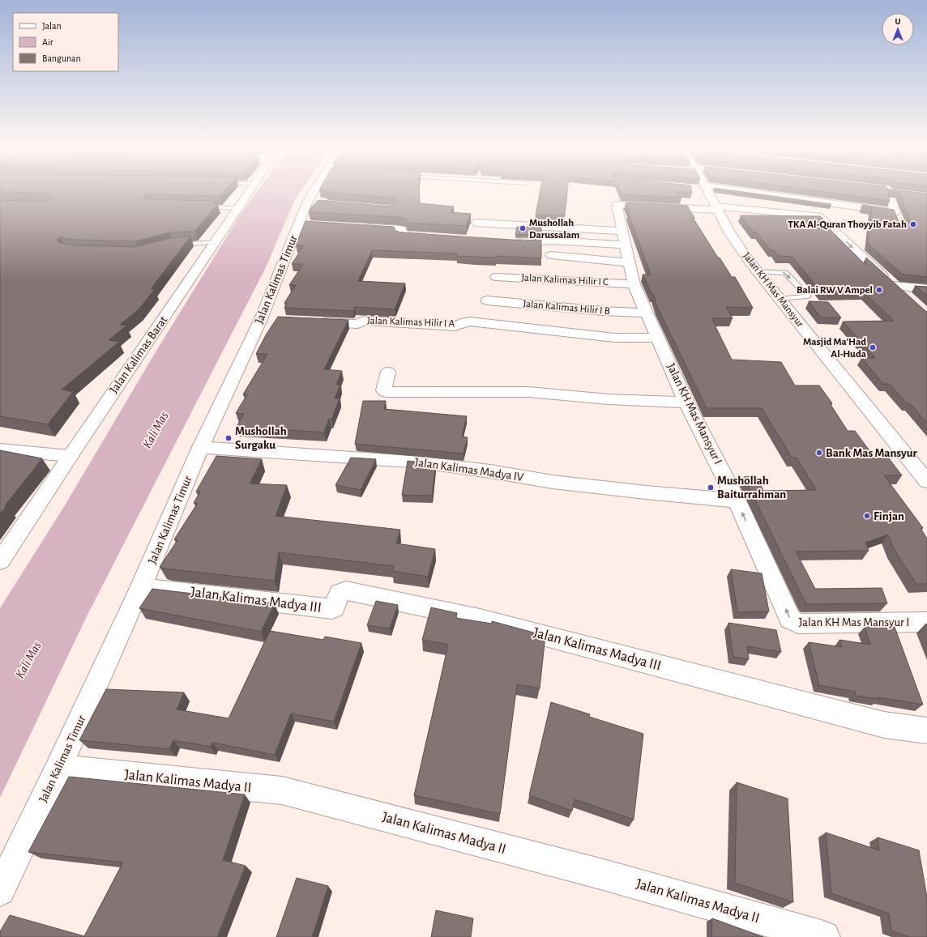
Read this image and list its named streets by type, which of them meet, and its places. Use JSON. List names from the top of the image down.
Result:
{
  "streets": {
    "street": [
      "Jalan Kalimas Timur",
      "Jalan Kalimas Hilir I C",
      "Jalan KH Mas Mansyur",
      "Jalan Kalimas Hilir I B",
      "Jalan Kalimas Hilir I A",
      "Jalan Kalimas Barat",
      "Jalan KH Mas Mansyur I",
      "Jalan Kalimas Madya IV",
      "Jalan Kalimas Madya III",
      "Jalan Kalimas Madya II"
    ]
  },
  "crossings": [
    ["Jalan Kalimas Timur", "Jalan Kalimas Madya IV"],
    ["Jalan Kalimas Timur", "Jalan Kalimas Madya III"],
    ["Jalan Kalimas Timur", "Jalan Kalimas Madya II"],
    ["Jalan Kalimas Hilir I C", "Jalan KH Mas Mansyur I"],
    ["Jalan KH Mas Mansyur", "Jalan KH Mas Mansyur I"],
    ["Jalan Kalimas Hilir I B", "Jalan KH Mas Mansyur I"],
    ["Jalan Kalimas Hilir I A", "Jalan KH Mas Mansyur I"],
    ["Jalan KH Mas Mansyur I", "Jalan Kalimas Madya IV"]
  ],
  "water": ["Kali Mas"],
  "places": [
    "TKA Al-Quran Thoyyib Fatah",
    "Mushollah Darussalam",
    "Balai RW V Ampel",
    "Masjid Ma'Had Al-Huda",
    "Mushollah Surgaku",
    "Bank Mas Mansyur",
    "Mushollah Baiturrahman",
    "Finjan"
  ],
  "legend": ["Jalan", "Air", "Bangunan"],
  "north": "top"
}
